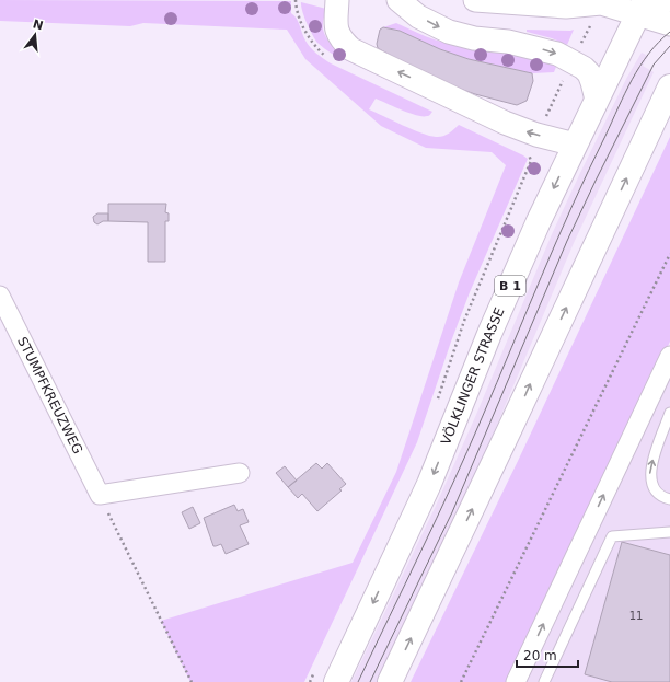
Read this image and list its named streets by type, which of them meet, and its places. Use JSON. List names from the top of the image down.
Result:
{
  "streets": {
    "main road": ["B 1", "VÖLKLINGER STRASSE"],
    "street": ["STUMPFKREUZWEG"]
  },
  "house_numbers": ["11"],
  "scale_bar": "20 m",
  "north": "top"
}
